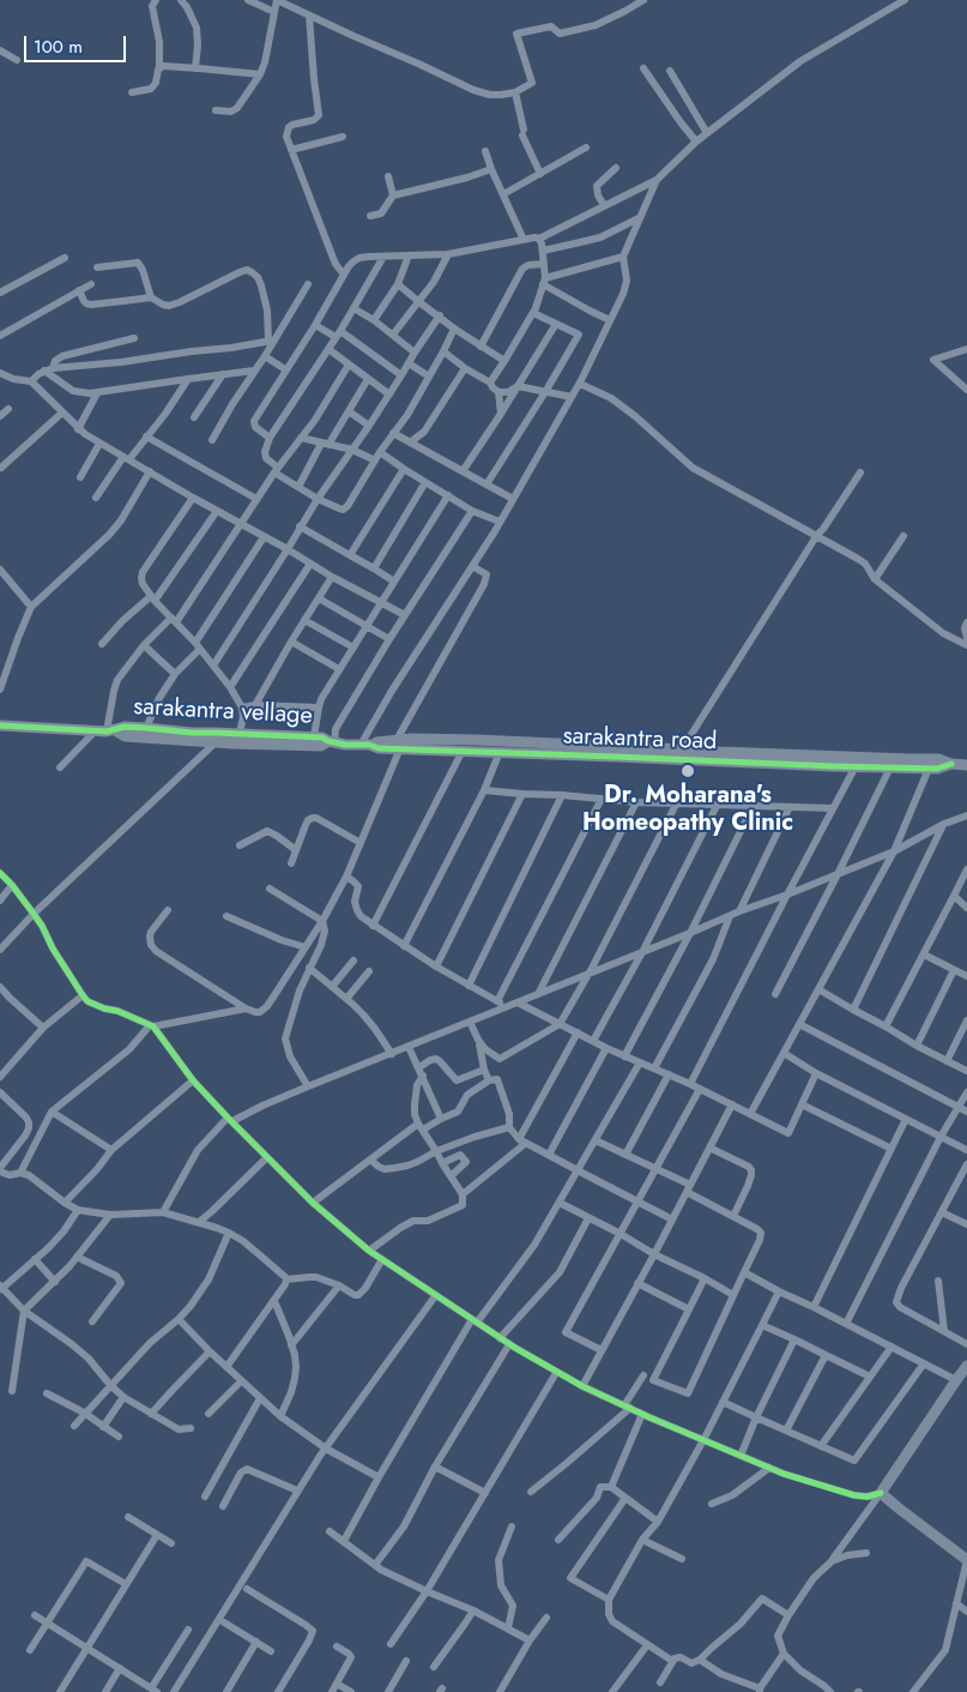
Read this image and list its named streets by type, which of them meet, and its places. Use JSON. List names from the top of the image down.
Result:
{
  "streets": {
    "street": ["sarakantra vellage", "sarakantra road"]
  },
  "crossings": [
    ["sarakantra vellage", "sarakantra road"]
  ],
  "places": ["Dr. Moharana's Homeopathy Clinic"],
  "scale_bar": "100 m"
}
